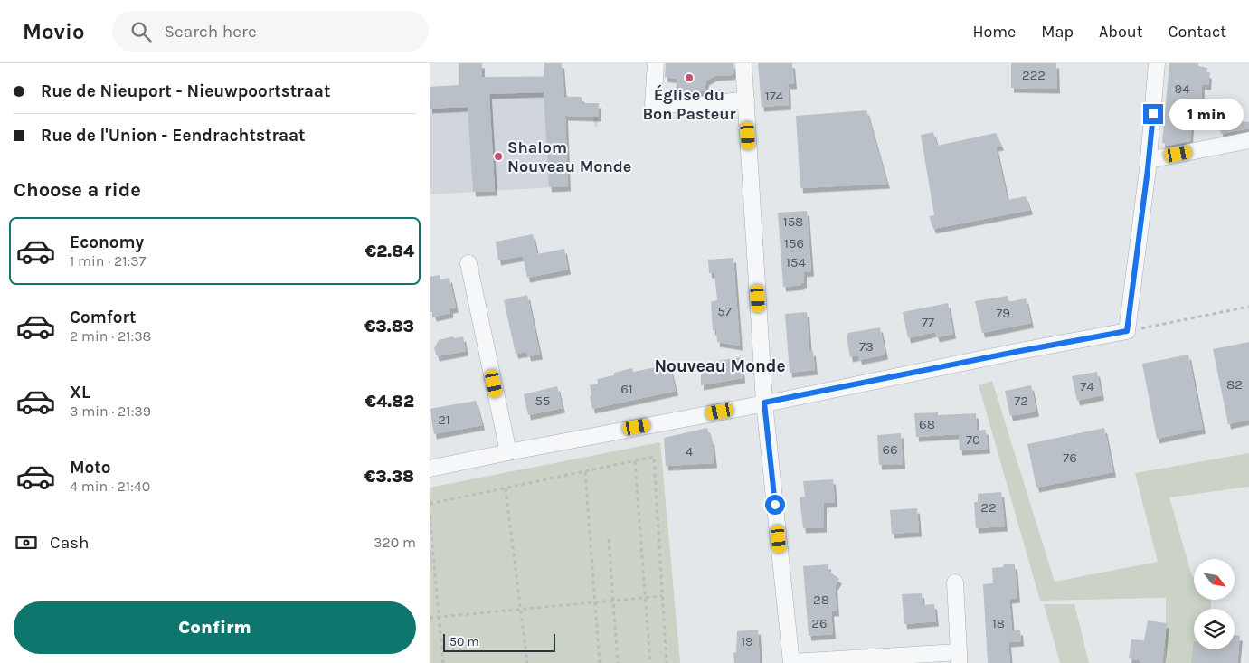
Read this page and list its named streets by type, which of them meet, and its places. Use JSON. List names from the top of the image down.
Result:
{
  "districts": ["Nouveau Monde"],
  "places": ["Église du Bon Pasteur", "Shalom Nouveau Monde"],
  "house_numbers": [
    "222",
    "94",
    "174",
    "158",
    "156",
    "154",
    "57",
    "79",
    "77",
    "73",
    "82",
    "74",
    "61",
    "55",
    "72",
    "21",
    "68",
    "70",
    "66",
    "4",
    "76",
    "22",
    "28",
    "26",
    "18",
    "19"
  ],
  "scale_bar": "50 m",
  "north": "bottom right",
  "page": {
    "header": "Movio",
    "search": "Search here",
    "nav": [
      "Home",
      "Map",
      "About",
      "Contact"
    ],
    "banner": ["Rue de Nieuport - Nieuwpoortstraat", "Rue de l'Union - Eendrachtstraat"],
    "bubble": "1 min",
    "heading": "Choose a ride",
    "list": [
      {
        "name": "Economy",
        "note": "1 min · 21:37",
        "value": "€2.84"
      },
      {
        "name": "Comfort",
        "note": "2 min · 21:38",
        "value": "€3.83"
      },
      {
        "name": "XL",
        "note": "3 min · 21:39",
        "value": "€4.82"
      },
      {
        "name": "Moto",
        "note": "4 min · 21:40",
        "value": "€3.38"
      }
    ],
    "pay": ["Cash", "320 m"],
    "buttons": "Confirm",
    "scale": "50 m"
  }
}
